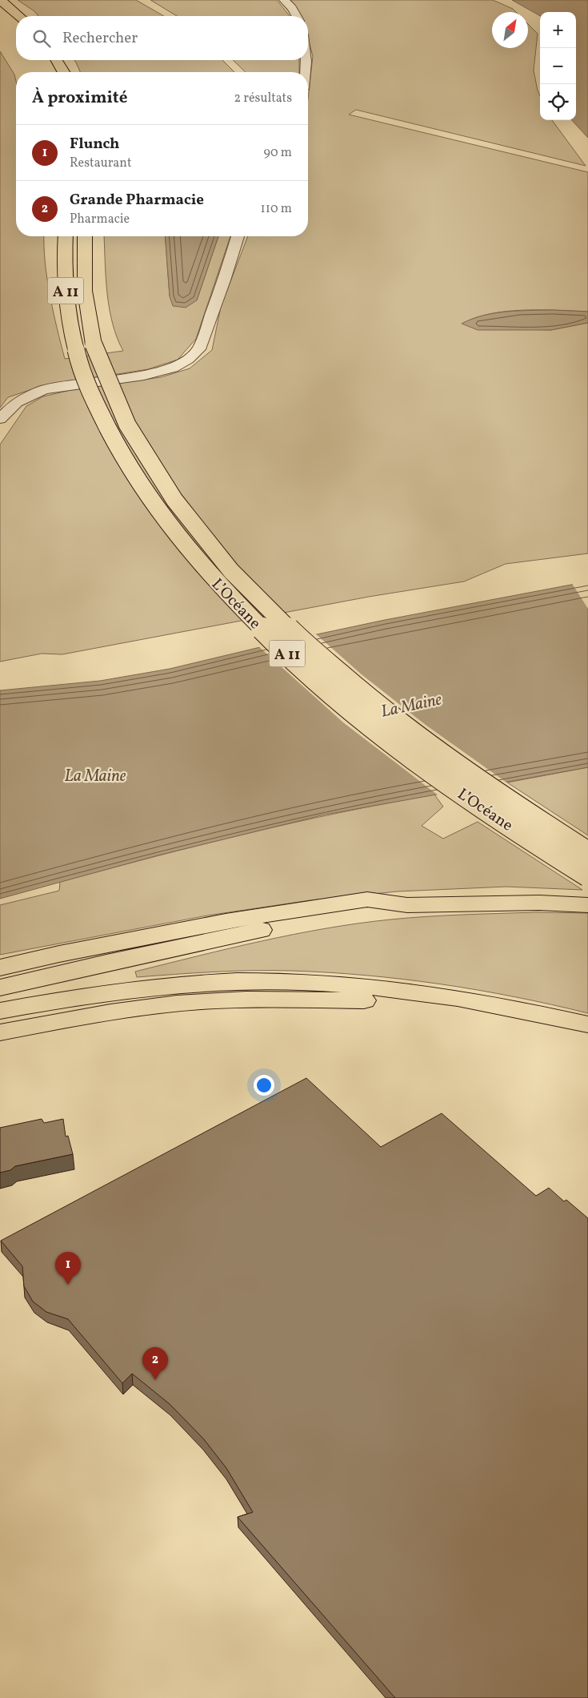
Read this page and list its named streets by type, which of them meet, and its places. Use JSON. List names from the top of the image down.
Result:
{
  "streets": {
    "highway": ["A 11", "L’Océane"]
  },
  "water": ["La Maine"],
  "north": "top right",
  "page": {
    "map_buttons": ["+", "−"],
    "search": "Rechercher",
    "heading": ["À proximité", "2 résultats"],
    "list": [
      {
        "mark": "1",
        "name": "Flunch",
        "note": "Restaurant",
        "value": "90 m"
      },
      {
        "mark": "2",
        "name": "Grande Pharmacie",
        "note": "Pharmacie",
        "value": "110 m"
      }
    ],
    "pins": ["1", "2"]
  }
}
